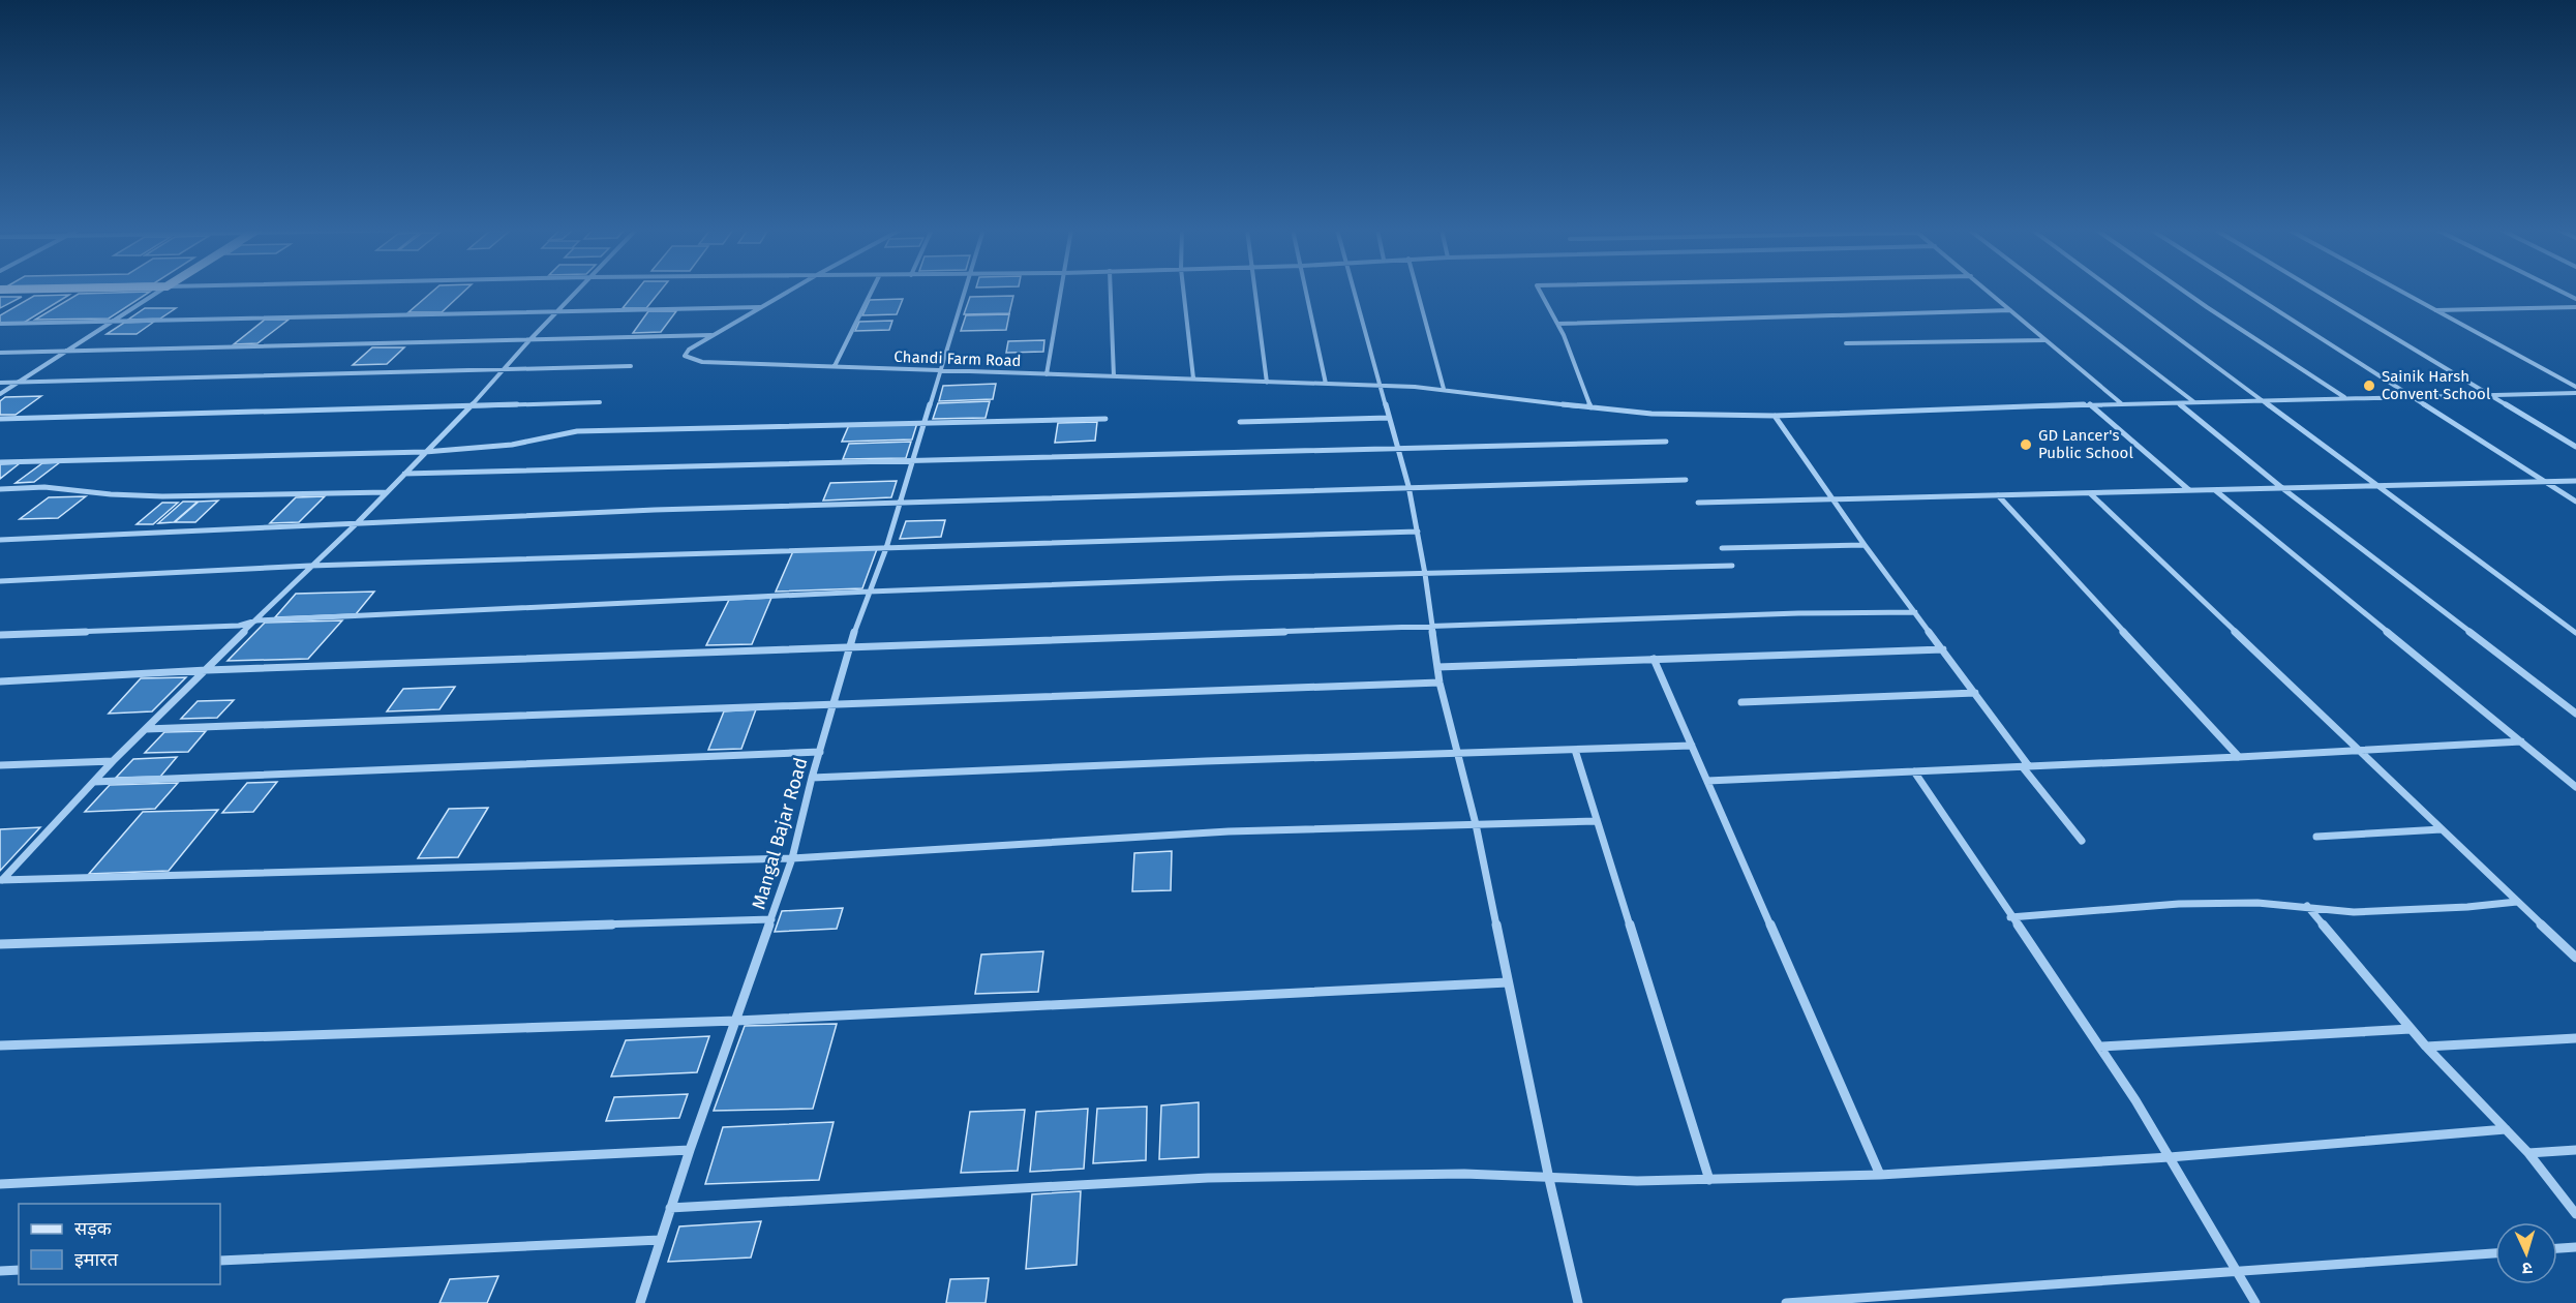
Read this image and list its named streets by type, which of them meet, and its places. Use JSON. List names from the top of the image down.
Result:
{
  "streets": {
    "street": ["Chandi Farm Road", "Mangal Bajar Road"]
  },
  "crossings": [
    ["Chandi Farm Road", "Mangal Bajar Road"]
  ],
  "places": ["Sainik Harsh Convent School", "GD Lancer's Public School"],
  "legend": ["सड़क", "इमारत"],
  "north": "bottom"
}
